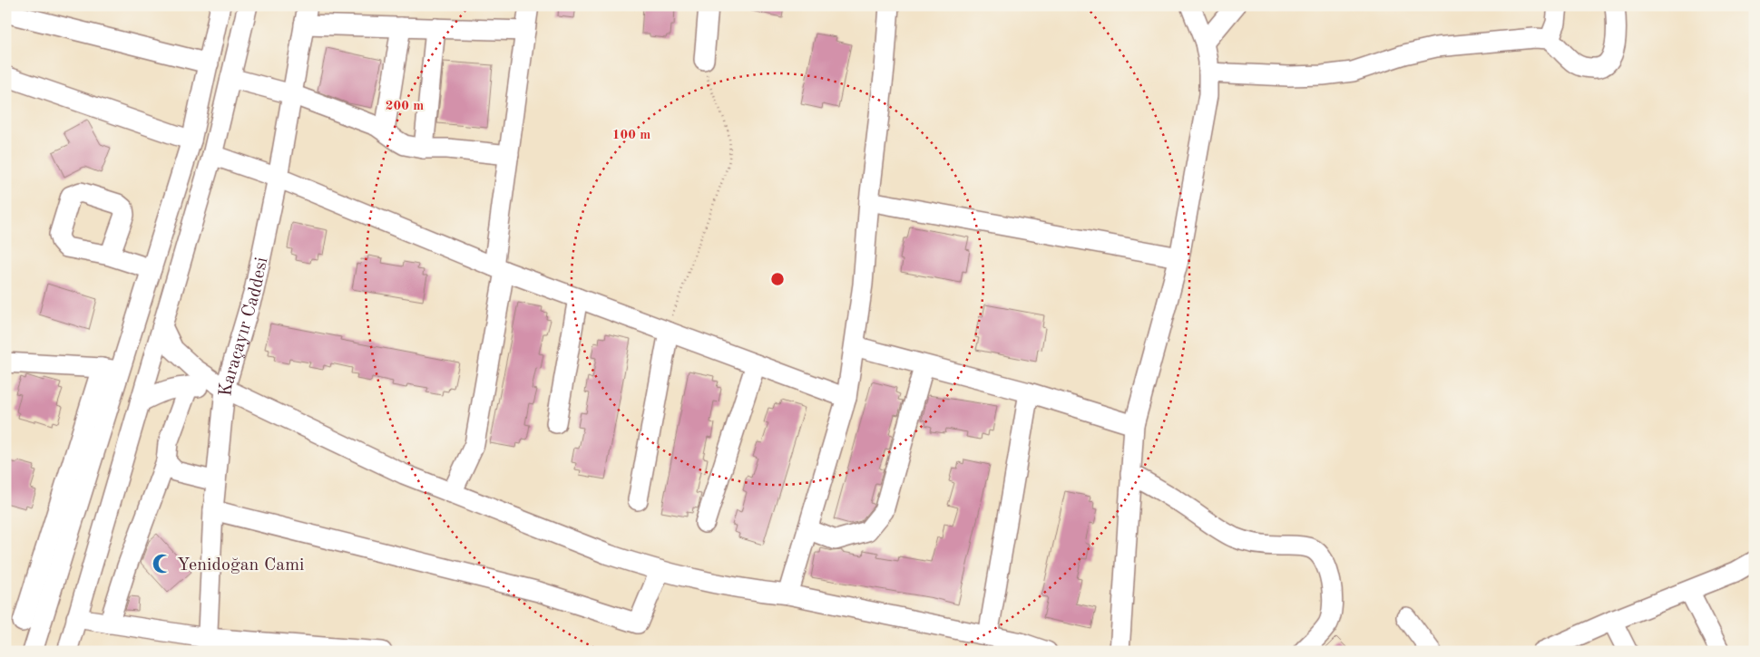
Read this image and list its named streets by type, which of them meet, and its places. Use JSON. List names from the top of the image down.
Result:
{
  "streets": {
    "street": ["Karaçayır Caddesi"]
  },
  "places": {
    "mosque": ["Yenidoğan Cami"]
  },
  "rings": ["200 m", "100 m"]
}
